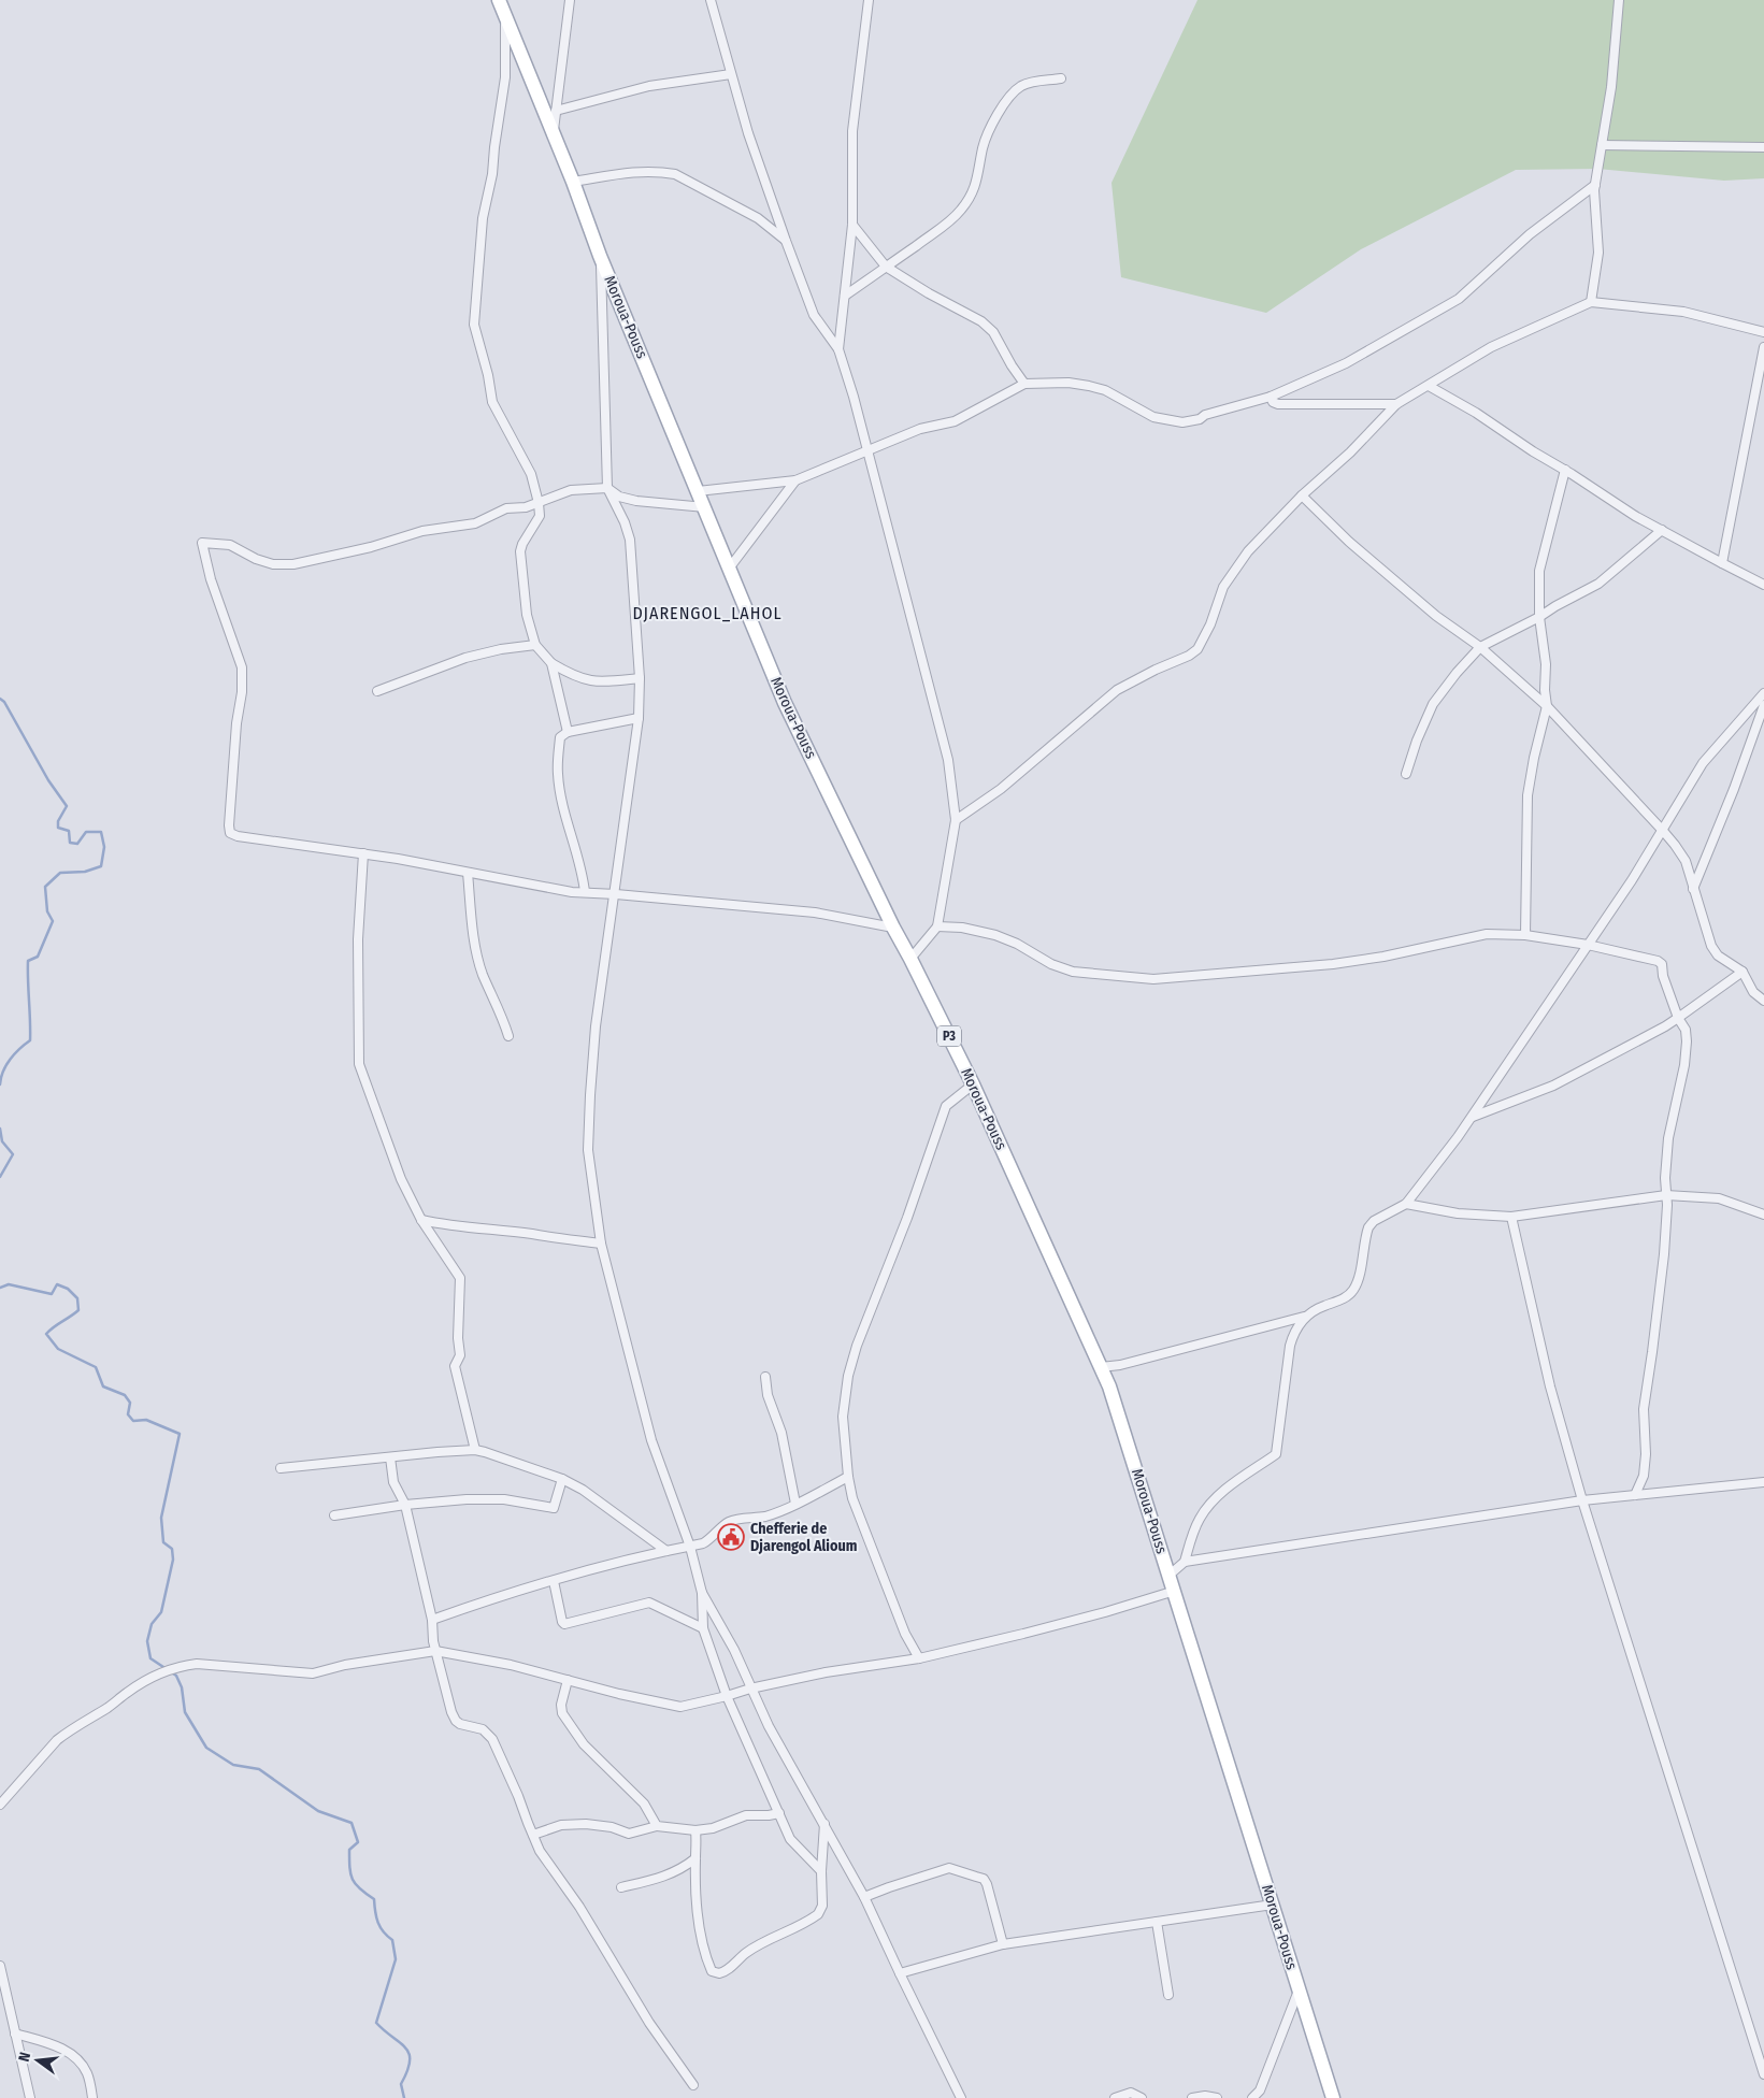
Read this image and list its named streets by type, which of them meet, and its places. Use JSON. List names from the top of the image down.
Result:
{
  "streets": {
    "main road": ["Moroua-Pouss", "P3"]
  },
  "districts": ["DJARENGOL_LAHOL"],
  "places": {
    "public building": ["Chefferie de Djarengol Alioum"]
  },
  "north": "left"
}
